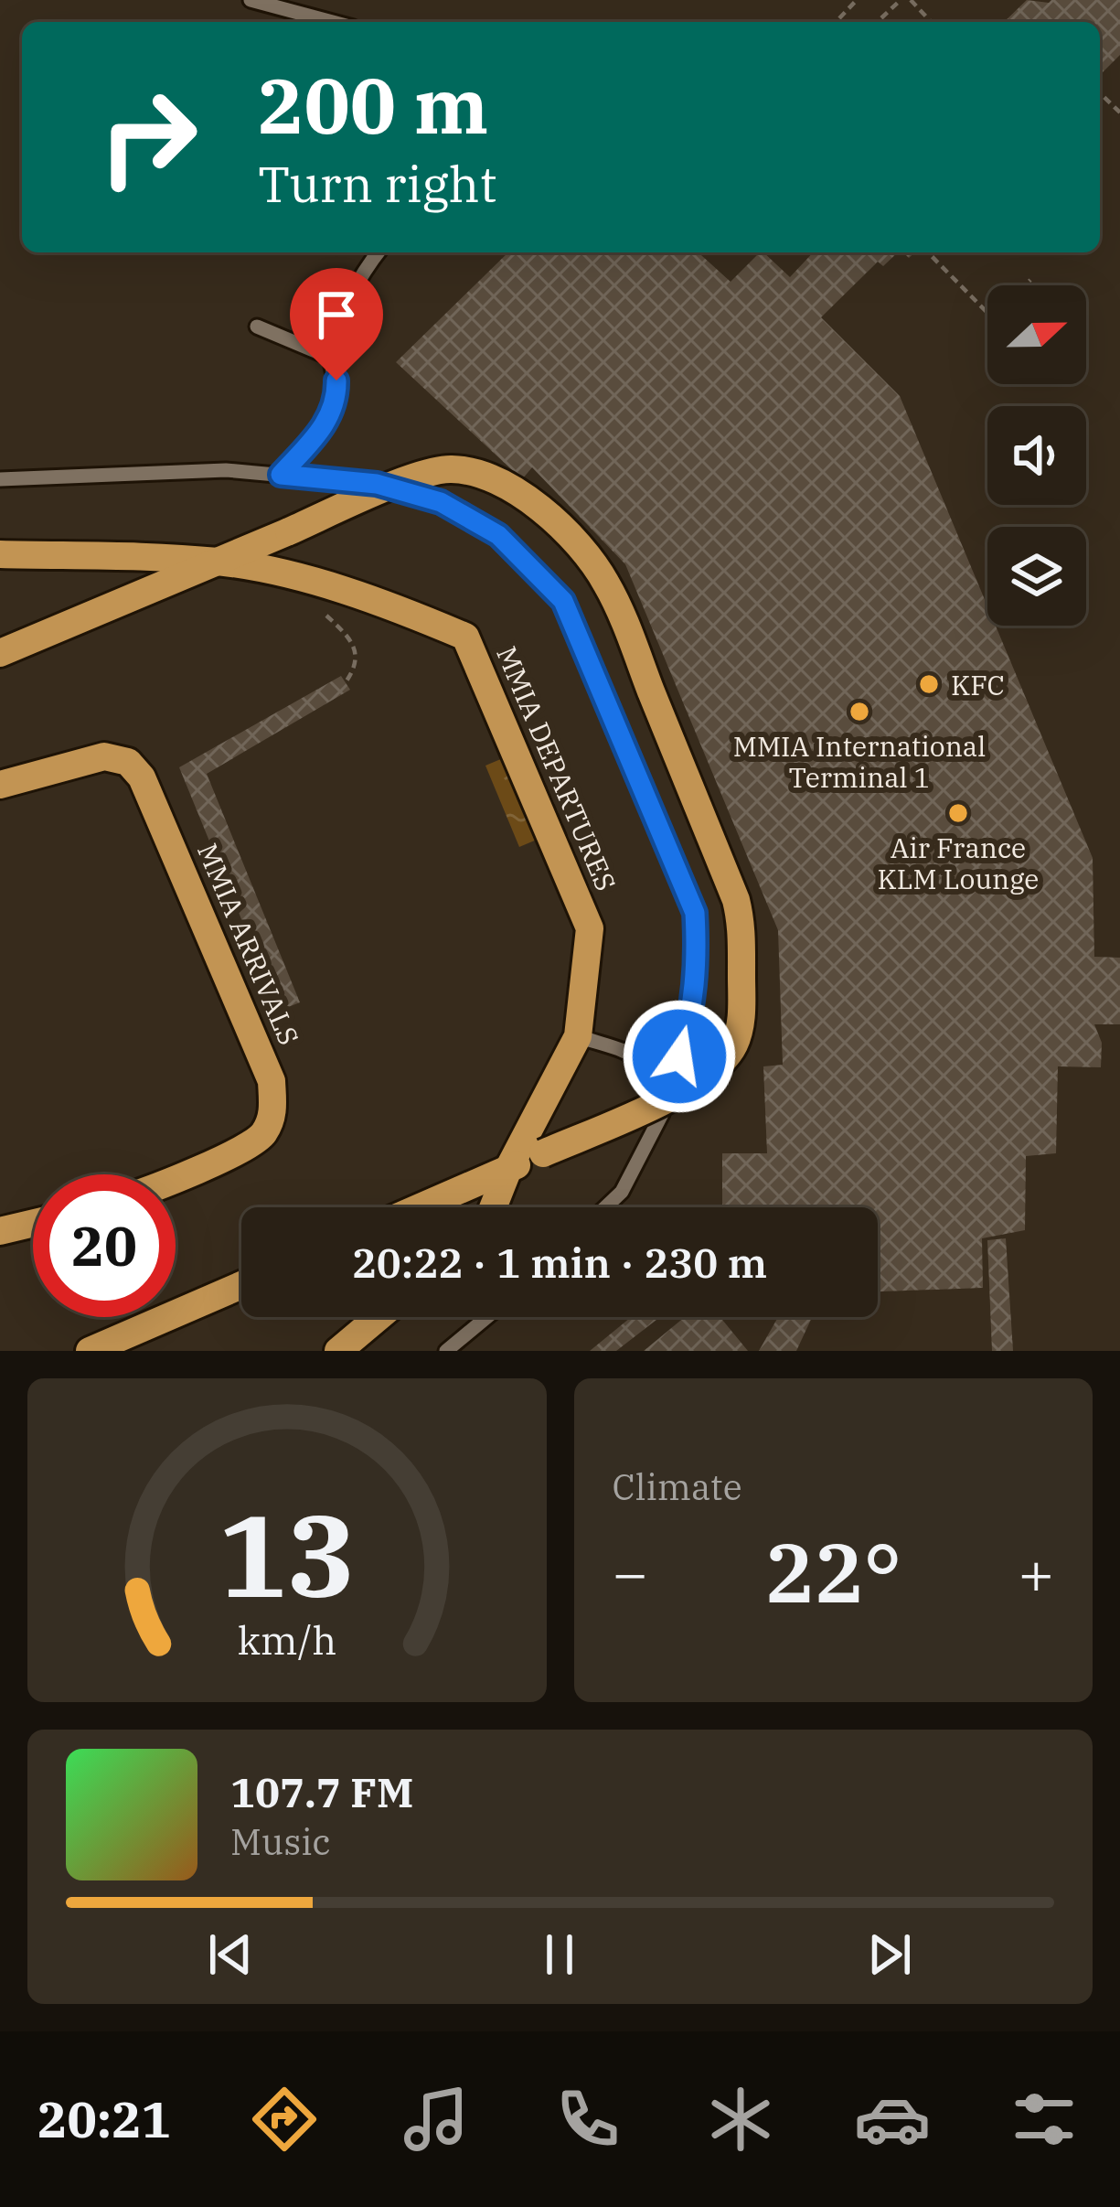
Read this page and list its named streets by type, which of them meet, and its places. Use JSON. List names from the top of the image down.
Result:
{
  "streets": {
    "main road": ["MMIA DEPARTURES", "MMIA ARRIVALS"]
  },
  "places": ["KFC", "MMIA International Terminal 1", "Air France KLM Lounge"],
  "north": "right",
  "page": {
    "turn": ["200 m", "Turn right"],
    "limit": "20",
    "trip": "20:22 · 1 min · 230 m",
    "tile": "Climate",
    "heat": ["−", "22°", "+"],
    "song": ["107.7 FM", "Music"],
    "tabs": "20:21",
    "gauge": ["13", "km/h"]
  }
}
